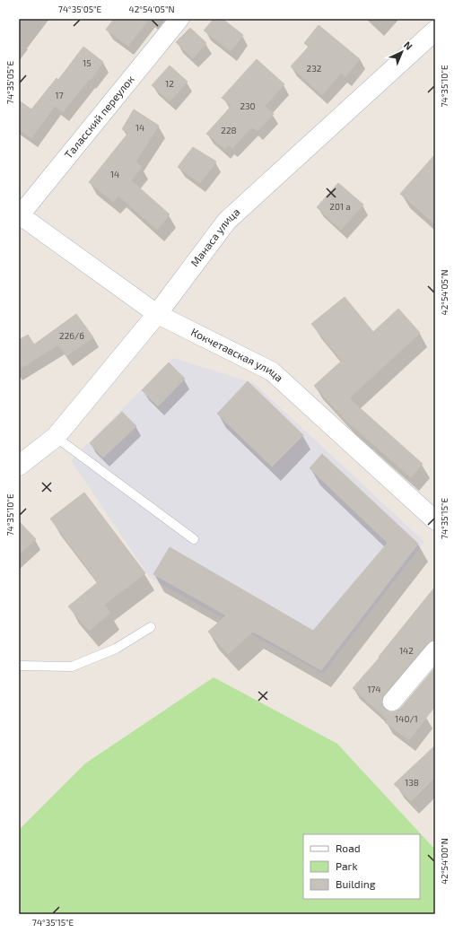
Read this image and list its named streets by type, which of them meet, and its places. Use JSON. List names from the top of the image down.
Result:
{
  "streets": {
    "street": ["Таласский переулок", "Манаса улица", "Кокчетавская улица"]
  },
  "crossings": [
    ["Таласский переулок", "Кокчетавская улица"],
    ["Манаса улица", "Кокчетавская улица"]
  ],
  "house_numbers": [
    "15",
    "232",
    "12",
    "17",
    "230",
    "14",
    "228",
    "14",
    "201 а",
    "226/б",
    "142",
    "174",
    "140/1",
    "138"
  ],
  "legend": ["Road", "Park", "Building"],
  "north": "top right",
  "coordinates": [
    "74°35'05\"E",
    "42°54'05\"N",
    "74°35'10\"E",
    "74°35'15\"E",
    "42°54'00\"N"
  ]
}
